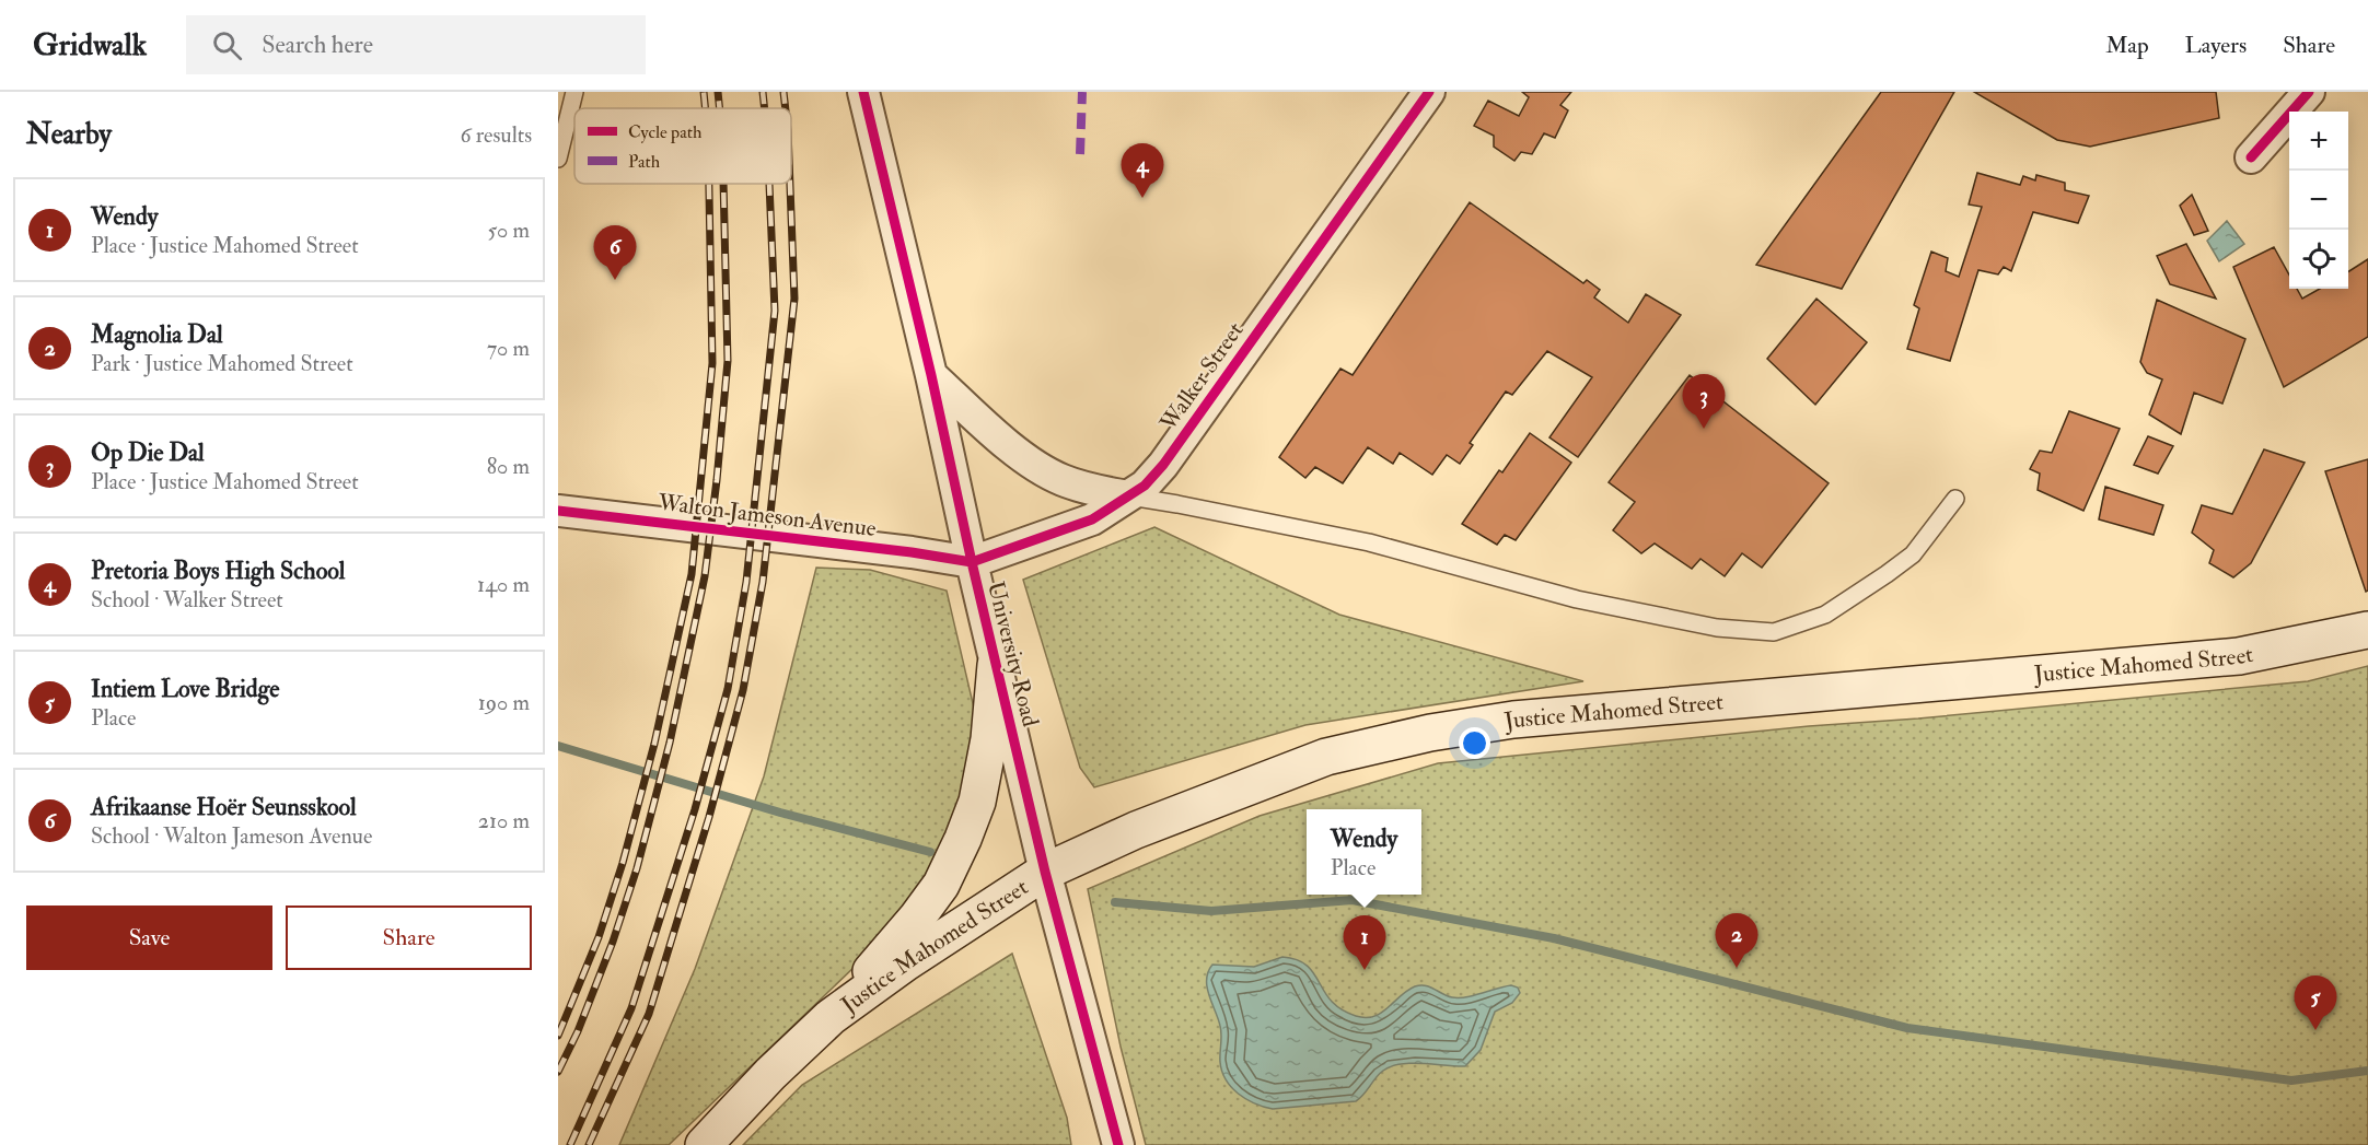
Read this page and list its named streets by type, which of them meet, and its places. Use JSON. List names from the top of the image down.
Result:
{
  "streets": {
    "main road": ["Justice Mahomed Street"],
    "street": ["Walker Street", "Walton Jameson Avenue", "University Road"]
  },
  "crossings": [
    ["Walker Street", "Walton Jameson Avenue"],
    ["Walker Street", "University Road"],
    ["Walton Jameson Avenue", "University Road"],
    ["University Road", "Justice Mahomed Street"]
  ],
  "legend": ["Cycle path", "Path"],
  "page": {
    "header": "Gridwalk",
    "search": "Search here",
    "nav": ["Map", "Layers", "Share"],
    "heading": ["Nearby", "6 results"],
    "map_buttons": ["+", "−"],
    "pins": [
      "4",
      "6",
      "3",
      "2",
      "1",
      "5"
    ],
    "list": [
      {
        "mark": "1",
        "name": "Wendy",
        "note": "Place · Justice Mahomed Street",
        "value": "50 m"
      },
      {
        "mark": "2",
        "name": "Magnolia Dal",
        "note": "Park · Justice Mahomed Street",
        "value": "70 m"
      },
      {
        "mark": "3",
        "name": "Op Die Dal",
        "note": "Place · Justice Mahomed Street",
        "value": "80 m"
      },
      {
        "mark": "4",
        "name": "Pretoria Boys High School",
        "note": "School · Walker Street",
        "value": "140 m"
      },
      {
        "mark": "5",
        "name": "Intiem Love Bridge",
        "note": "Place",
        "value": "190 m"
      },
      {
        "mark": "6",
        "name": "Afrikaanse Hoër Seunsskool",
        "note": "School · Walton Jameson Avenue",
        "value": "210 m"
      }
    ],
    "popup": ["Wendy", "Place"],
    "buttons": ["Save", "Share"]
  }
}
